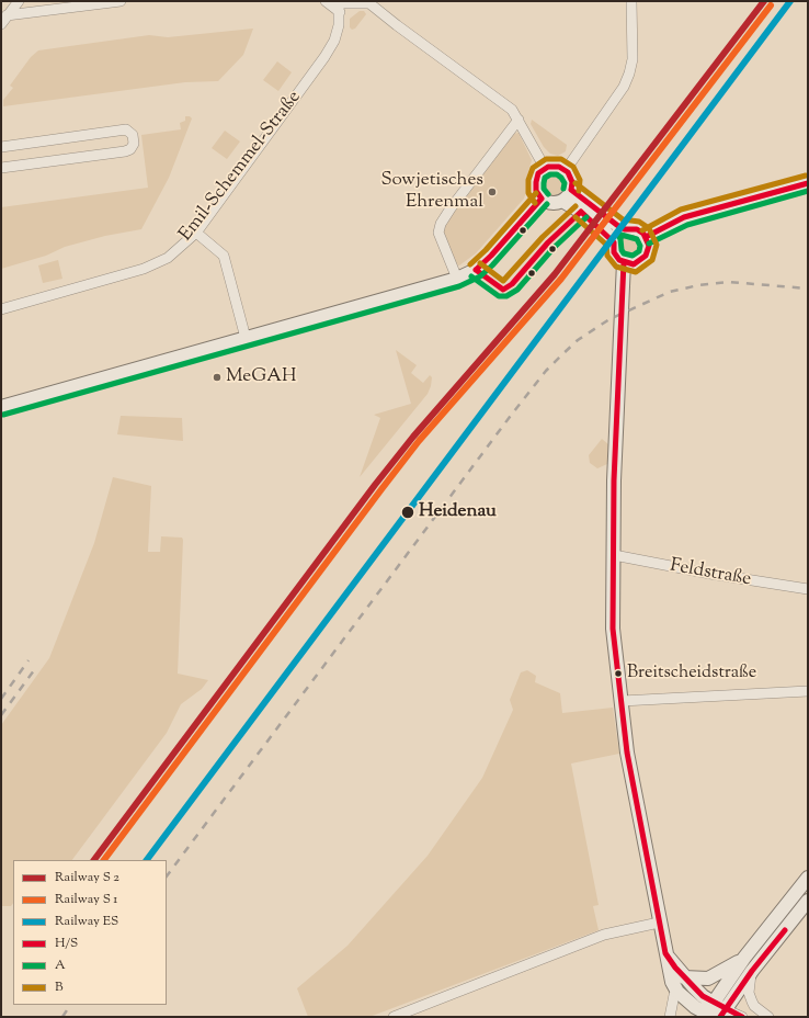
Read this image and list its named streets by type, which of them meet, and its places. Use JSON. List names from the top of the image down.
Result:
{
  "streets": {
    "street": ["Emil-Schemmel-Straße", "Feldstraße"]
  },
  "places": [
    "Sowjetisches Ehrenmal",
    "MeGAH",
    "Heidenau",
    "Breitscheidstraße"
  ],
  "lines": [
    "rail line ES",
    "transit line B",
    "transit line H/S",
    "transit line A"
  ],
  "legend": [
    "Railway S 2",
    "Railway S 1",
    "Railway ES",
    "H/S",
    "A",
    "B"
  ]
}
